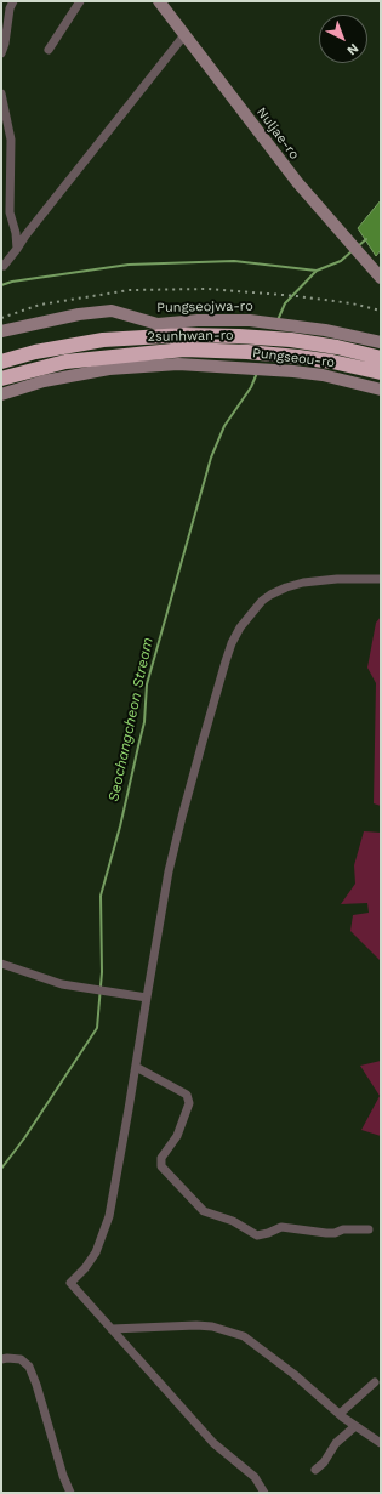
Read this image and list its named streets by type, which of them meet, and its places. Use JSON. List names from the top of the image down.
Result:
{
  "streets": {
    "highway": ["2sunhwan-ro"],
    "street": ["Nuljae-ro", "Pungseojwa-ro", "Pungseou-ro"]
  },
  "water": ["Seochangcheon Stream"],
  "north": "bottom right"
}
